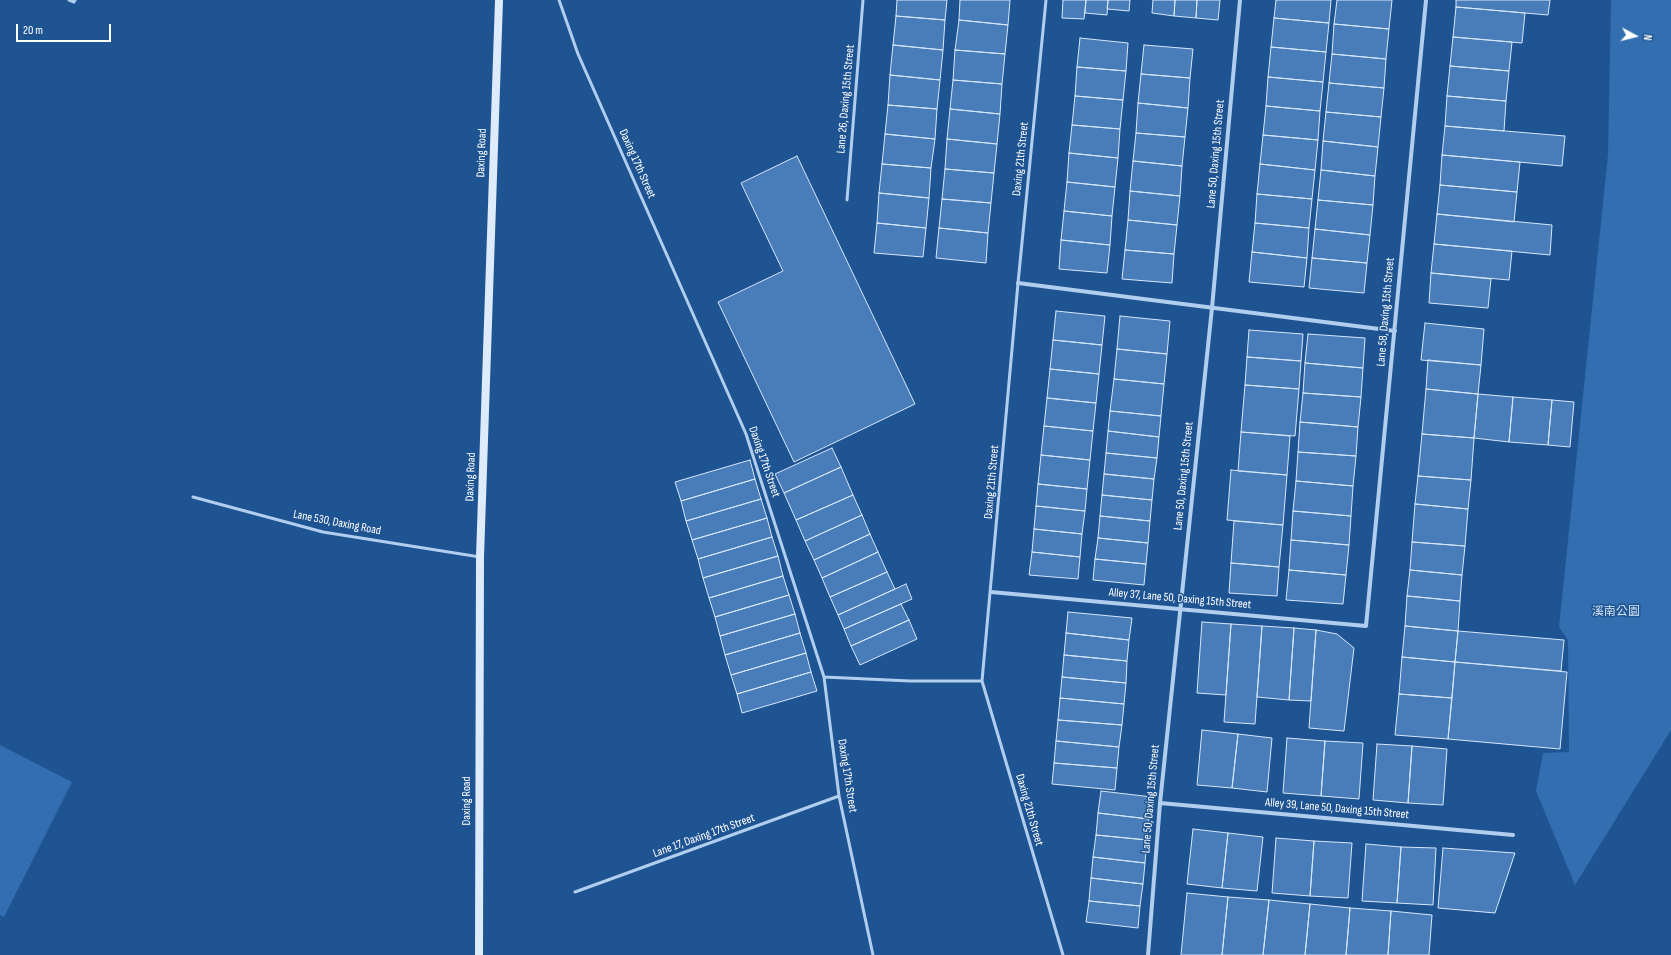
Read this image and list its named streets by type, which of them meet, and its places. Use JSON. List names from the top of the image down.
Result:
{
  "streets": {
    "main road": ["Daxing Road"],
    "street": [
      "Lane 50, Daxing 15th Street",
      "Lane 58, Daxing 15th Street",
      "Alley 37, Lane 50, Daxing 15th Street",
      "Alley 39, Lane 50, Daxing 15th Street"
    ],
    "lane": [
      "Lane 26, Daxing 15th Street",
      "Daxing 21th Street",
      "Daxing 17th Street",
      "Lane 530, Daxing Road",
      "Lane 17, Daxing 17th Street"
    ]
  },
  "crossings": [
    ["Daxing Road", "Lane 530, Daxing Road"],
    ["Lane 50, Daxing 15th Street", "Alley 37, Lane 50, Daxing 15th Street"],
    ["Lane 50, Daxing 15th Street", "Alley 39, Lane 50, Daxing 15th Street"],
    ["Daxing 21th Street", "Alley 37, Lane 50, Daxing 15th Street"],
    ["Daxing 17th Street", "Lane 17, Daxing 17th Street"],
    ["Lane 58, Daxing 15th Street", "Alley 37, Lane 50, Daxing 15th Street"]
  ],
  "parks": ["溪南公園"],
  "scale_bar": "20 m",
  "north": "right"
}
